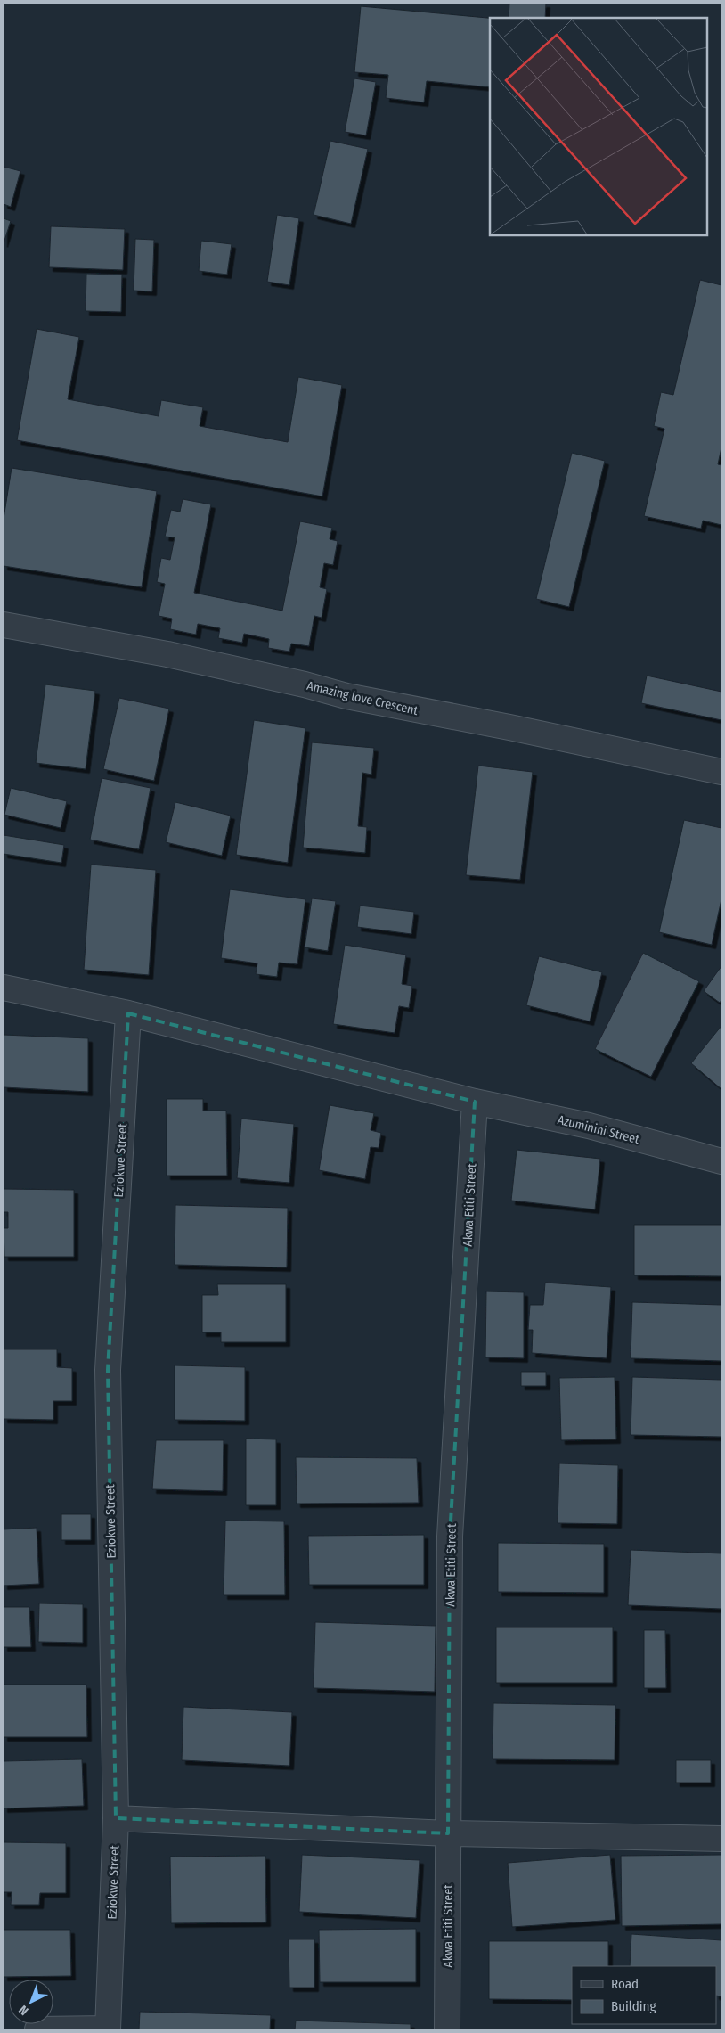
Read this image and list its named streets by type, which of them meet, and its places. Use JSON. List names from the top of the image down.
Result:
{
  "streets": {
    "street": [
      "Amazing love Crescent",
      "Azuminini Street",
      "Eziokwe Street",
      "Akwa Etiti Street"
    ]
  },
  "crossings": [
    ["Azuminini Street", "Eziokwe Street"],
    ["Azuminini Street", "Akwa Etiti Street"]
  ],
  "legend": ["Road", "Building"],
  "north": "bottom left"
}
